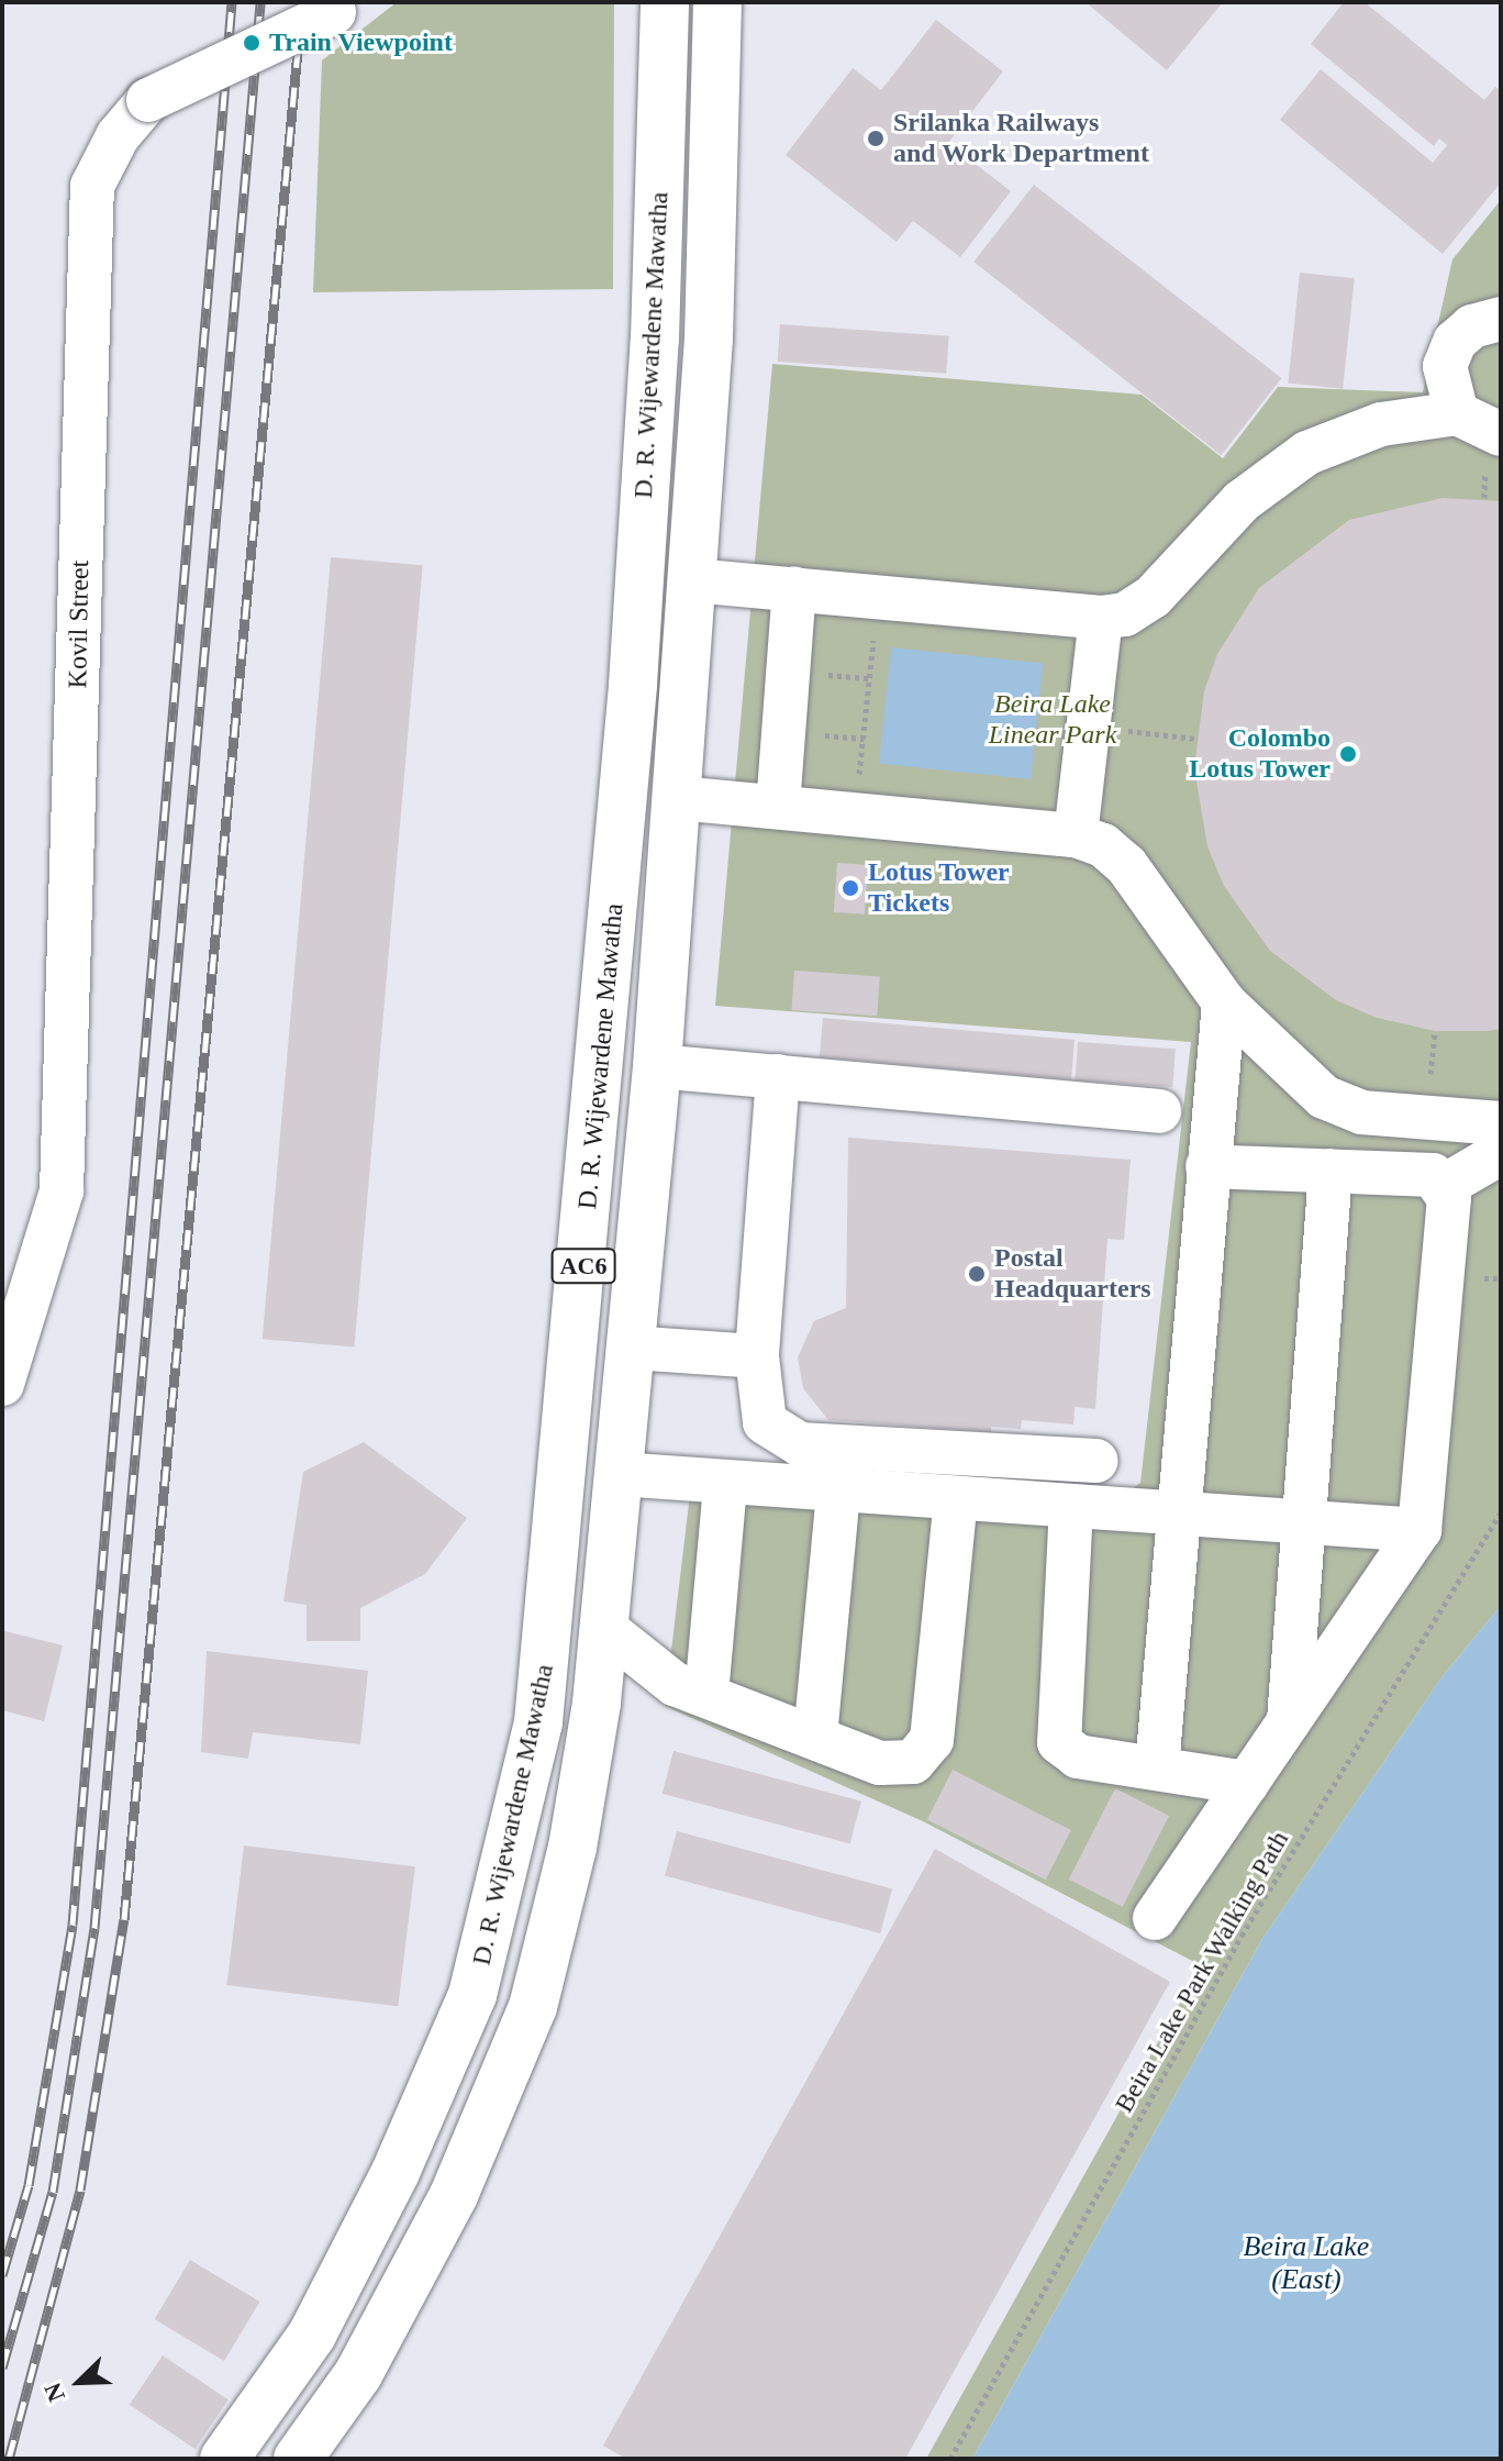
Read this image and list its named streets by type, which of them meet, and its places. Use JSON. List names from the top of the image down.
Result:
{
  "streets": {
    "main road": ["D. R. Wijewardene Mawatha", "AC6"],
    "lane": ["Kovil Street"],
    "path": ["Beira Lake Park Walking Path"]
  },
  "water": ["Beira Lake (East)"],
  "parks": ["Beira Lake Linear Park"],
  "places": [
    "Train Viewpoint",
    "Srilanka Railways and Work Department",
    "Colombo Lotus Tower",
    "Lotus Tower Tickets",
    "Postal Headquarters"
  ],
  "north": "bottom left"
}
